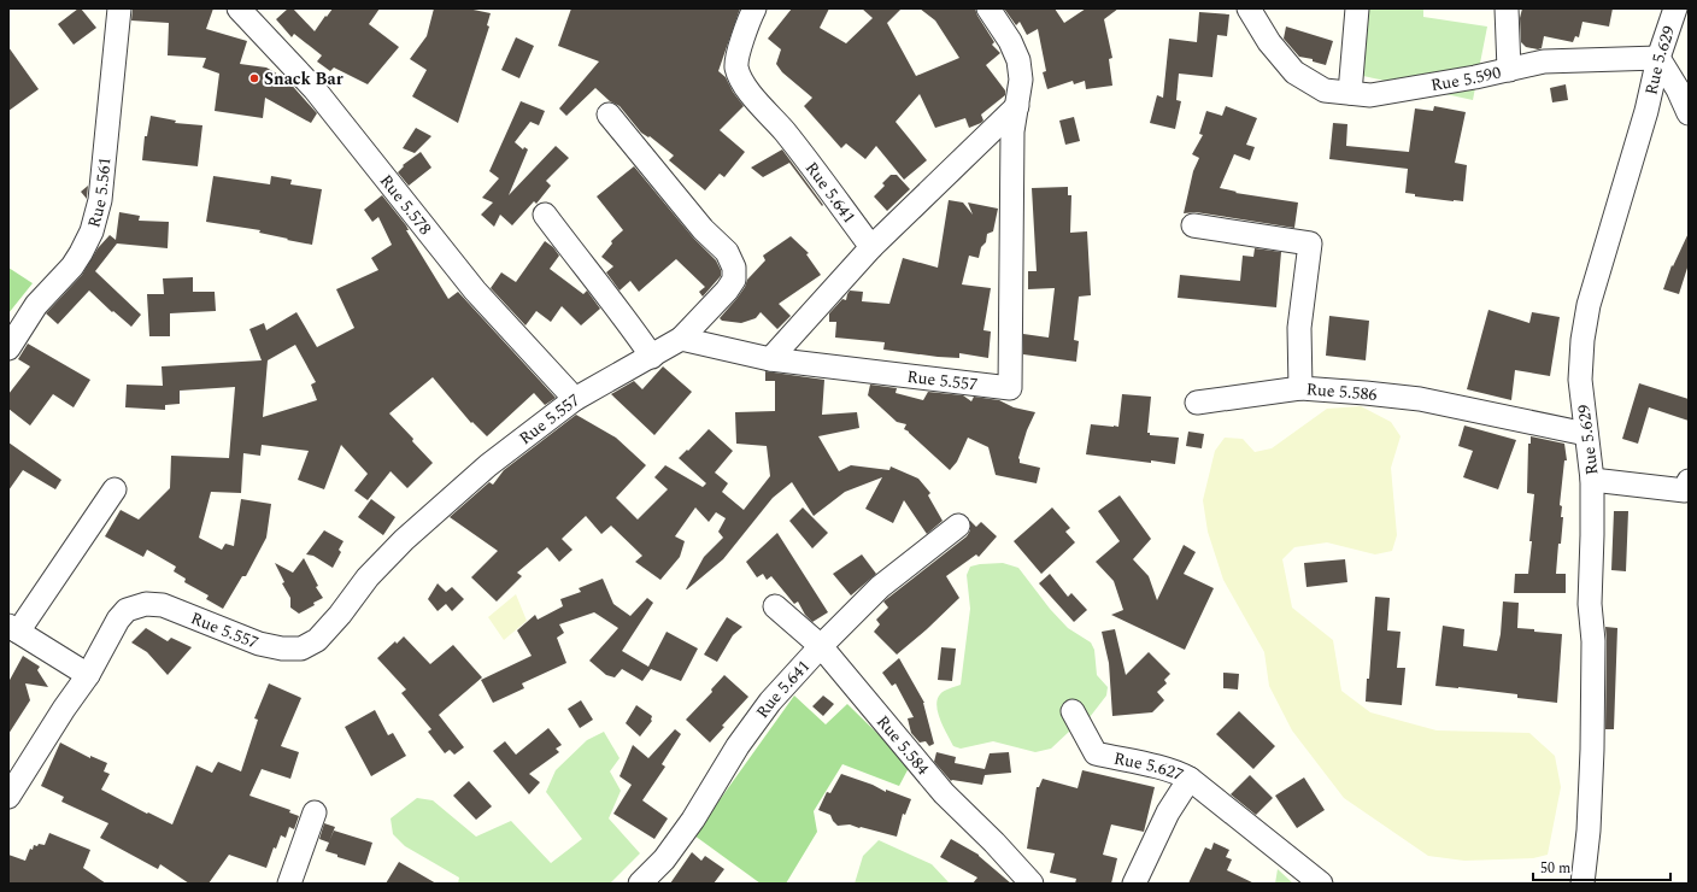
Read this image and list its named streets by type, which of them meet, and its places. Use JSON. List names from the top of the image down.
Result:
{
  "streets": {
    "street": [
      "Rue 5.629",
      "Rue 5.590",
      "Rue 5.561",
      "Rue 5.641",
      "Rue 5.578",
      "Rue 5.557",
      "Rue 5.586",
      "Rue 5.584",
      "Rue 5.627"
    ]
  },
  "crossings": [
    ["Rue 5.629", "Rue 5.590"],
    ["Rue 5.629", "Rue 5.586"],
    ["Rue 5.641", "Rue 5.584"],
    ["Rue 5.578", "Rue 5.557"]
  ],
  "places": ["Snack Bar"],
  "scale_bar": "50 m"
}
